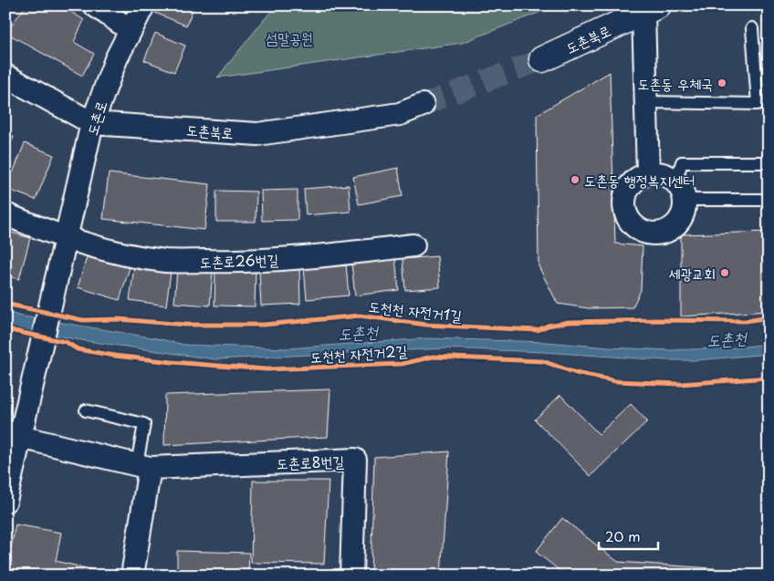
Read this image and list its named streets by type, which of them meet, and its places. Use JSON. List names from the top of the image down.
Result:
{
  "streets": {
    "street": [
      "도촌북로",
      "도촌로",
      "도촌로26번길",
      "도촌로8번길"
    ],
    "cycle path": ["도천천 자전거1길", "도천천 자전거2길"]
  },
  "crossings": [
    ["도촌북로", "도촌로"],
    ["도촌로", "도촌로26번길"],
    ["도촌로", "도촌로8번길"]
  ],
  "water": ["도촌천"],
  "parks": ["섬말공원"],
  "places": ["도촌동 우체국", "도촌동 행정복지센터", "세광교회"],
  "scale_bar": "20 m"
}
